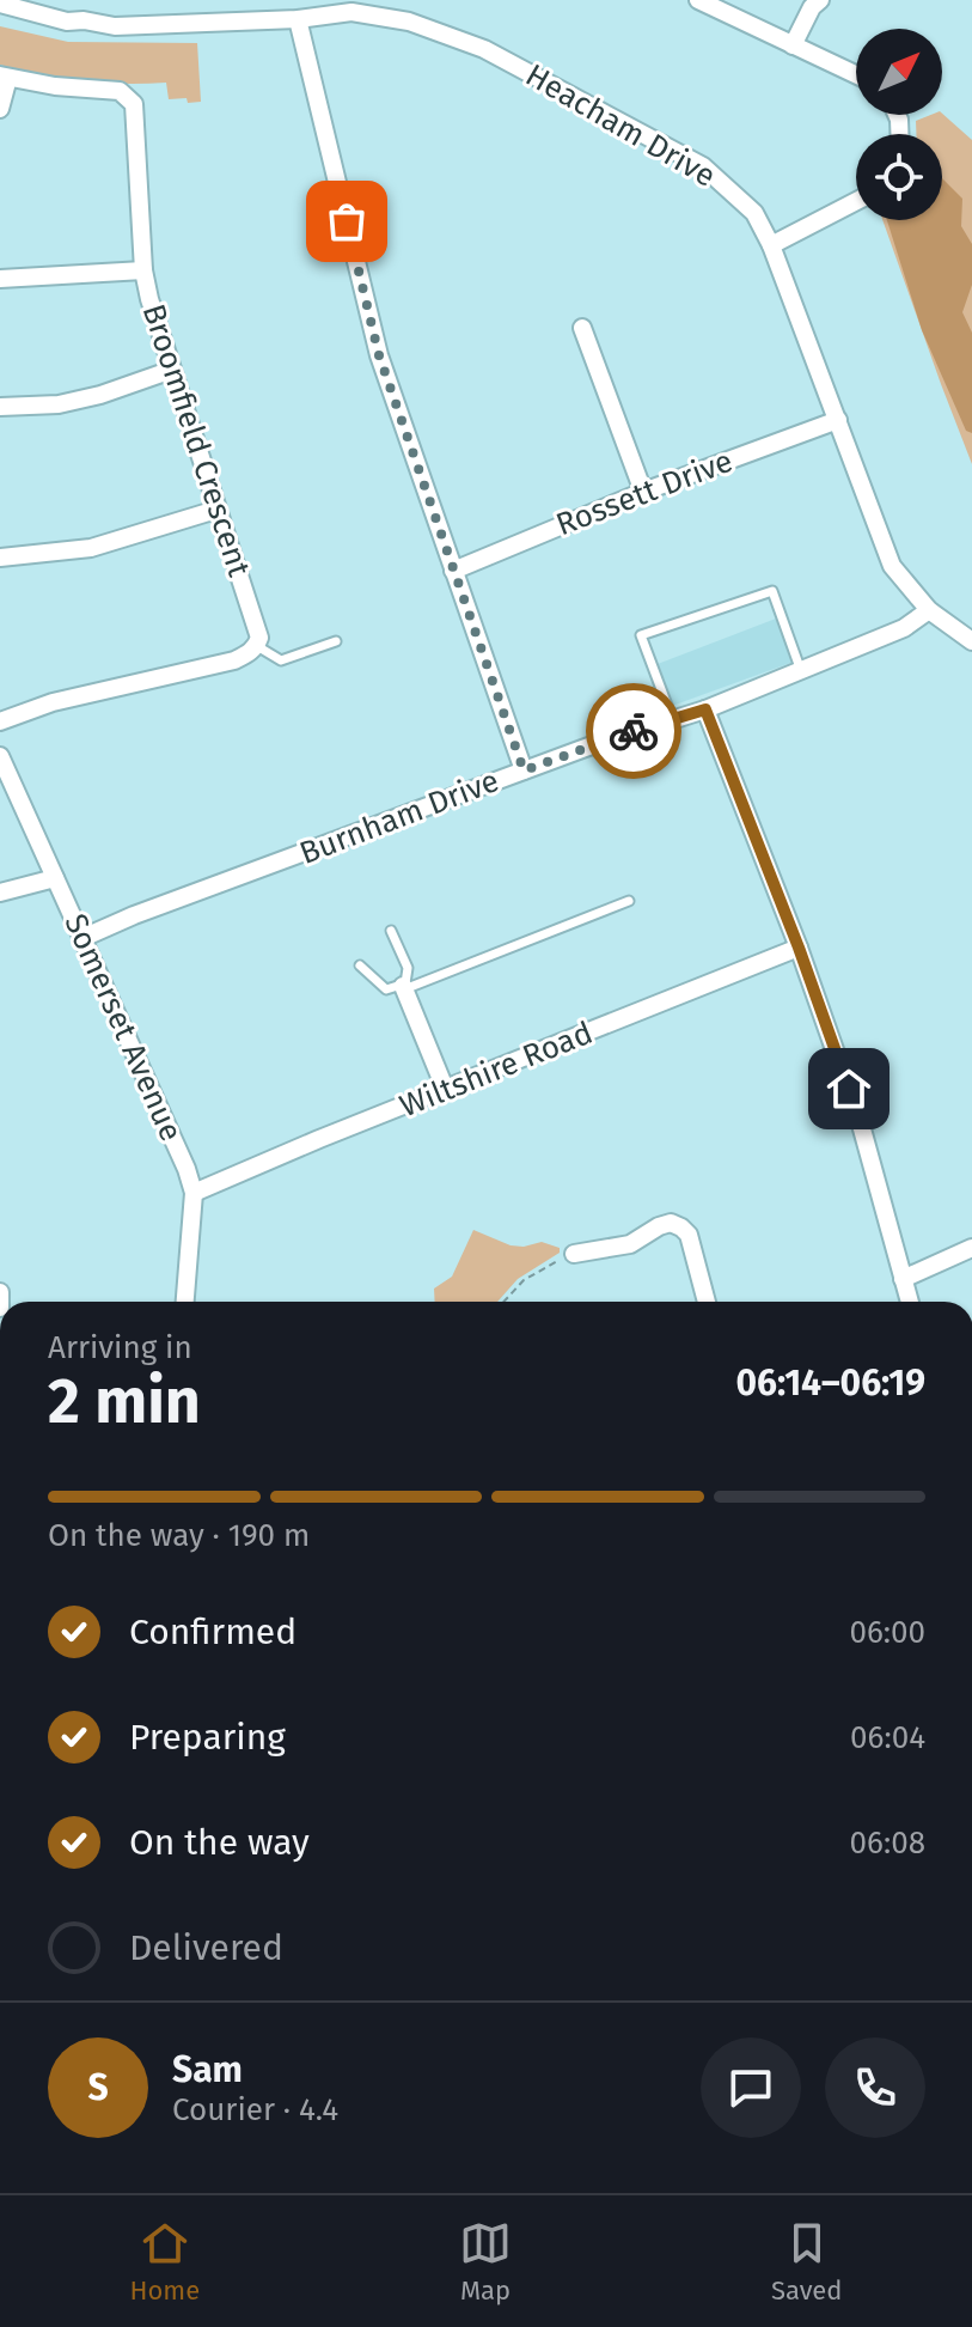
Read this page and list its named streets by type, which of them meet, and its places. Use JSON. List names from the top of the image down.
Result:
{
  "streets": {
    "street": [
      "Heacham Drive",
      "Broomfield Crescent",
      "Rossett Drive",
      "Burnham Drive",
      "Somerset Avenue",
      "Wiltshire Road"
    ]
  },
  "crossings": [
    ["Heacham Drive", "Rossett Drive"],
    ["Heacham Drive", "Burnham Drive"],
    ["Burnham Drive", "Somerset Avenue"],
    ["Somerset Avenue", "Wiltshire Road"]
  ],
  "north": "top right",
  "page": {
    "heading": ["2 min", "Arriving in", "06:14–06:19"],
    "panel": ["Sam", "Courier · 4.4"],
    "bar": "On the way · 190 m",
    "list": [
      ["Confirmed", "06:00"],
      ["Preparing", "06:04"],
      ["On the way", "06:08"],
      "Delivered"
    ],
    "round": "S",
    "tabs": ["Home", "Map", "Saved"]
  }
}
